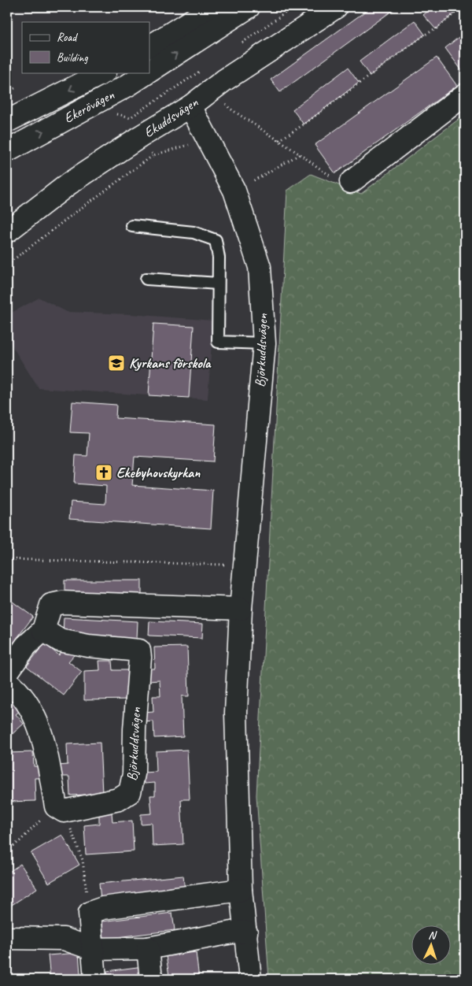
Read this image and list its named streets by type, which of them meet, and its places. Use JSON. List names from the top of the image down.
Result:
{
  "streets": {
    "street": ["Ekerövägen", "Ekuddsvägen", "Björkuddsvägen"]
  },
  "crossings": [
    ["Ekuddsvägen", "Björkuddsvägen"]
  ],
  "places": {
    "school or university": ["Kyrkans förskola"],
    "church": ["Ekebyhovskyrkan"]
  },
  "legend": ["Road", "Building"],
  "north": "top"
}
